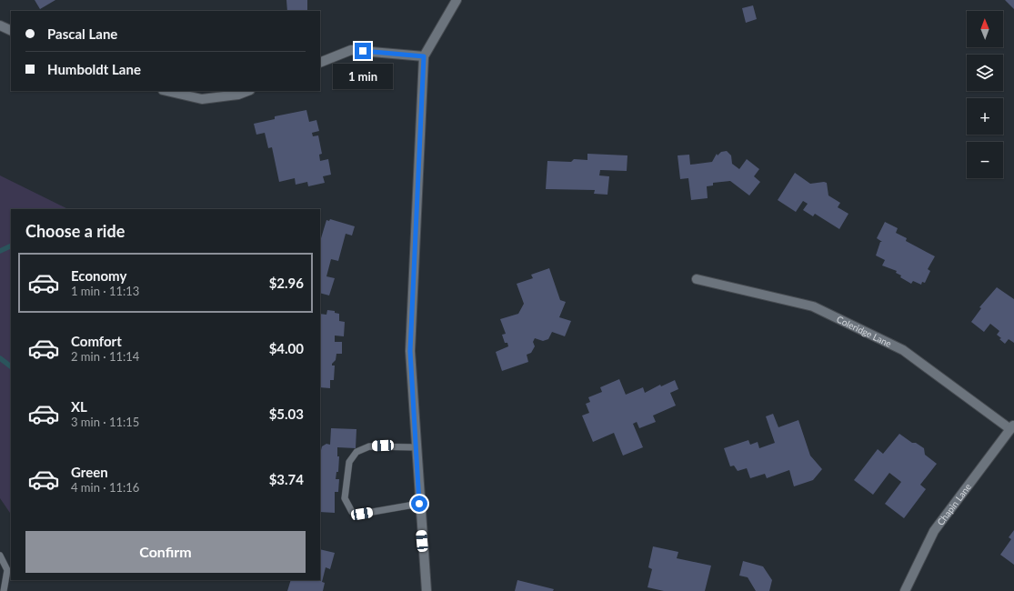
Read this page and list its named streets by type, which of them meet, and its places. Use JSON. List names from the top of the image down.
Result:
{
  "streets": {
    "street": ["Coleridge Lane", "Chapin Lane"]
  },
  "crossings": [
    ["Coleridge Lane", "Chapin Lane"]
  ],
  "north": "top",
  "page": {
    "map_buttons": ["+", "−"],
    "banner": ["Pascal Lane", "Humboldt Lane"],
    "bubble": "1 min",
    "heading": "Choose a ride",
    "list": [
      {
        "name": "Economy",
        "note": "1 min · 11:13",
        "value": "$2.96"
      },
      {
        "name": "Comfort",
        "note": "2 min · 11:14",
        "value": "$4.00"
      },
      {
        "name": "XL",
        "note": "3 min · 11:15",
        "value": "$5.03"
      },
      {
        "name": "Green",
        "note": "4 min · 11:16",
        "value": "$3.74"
      }
    ],
    "buttons": "Confirm"
  }
}
